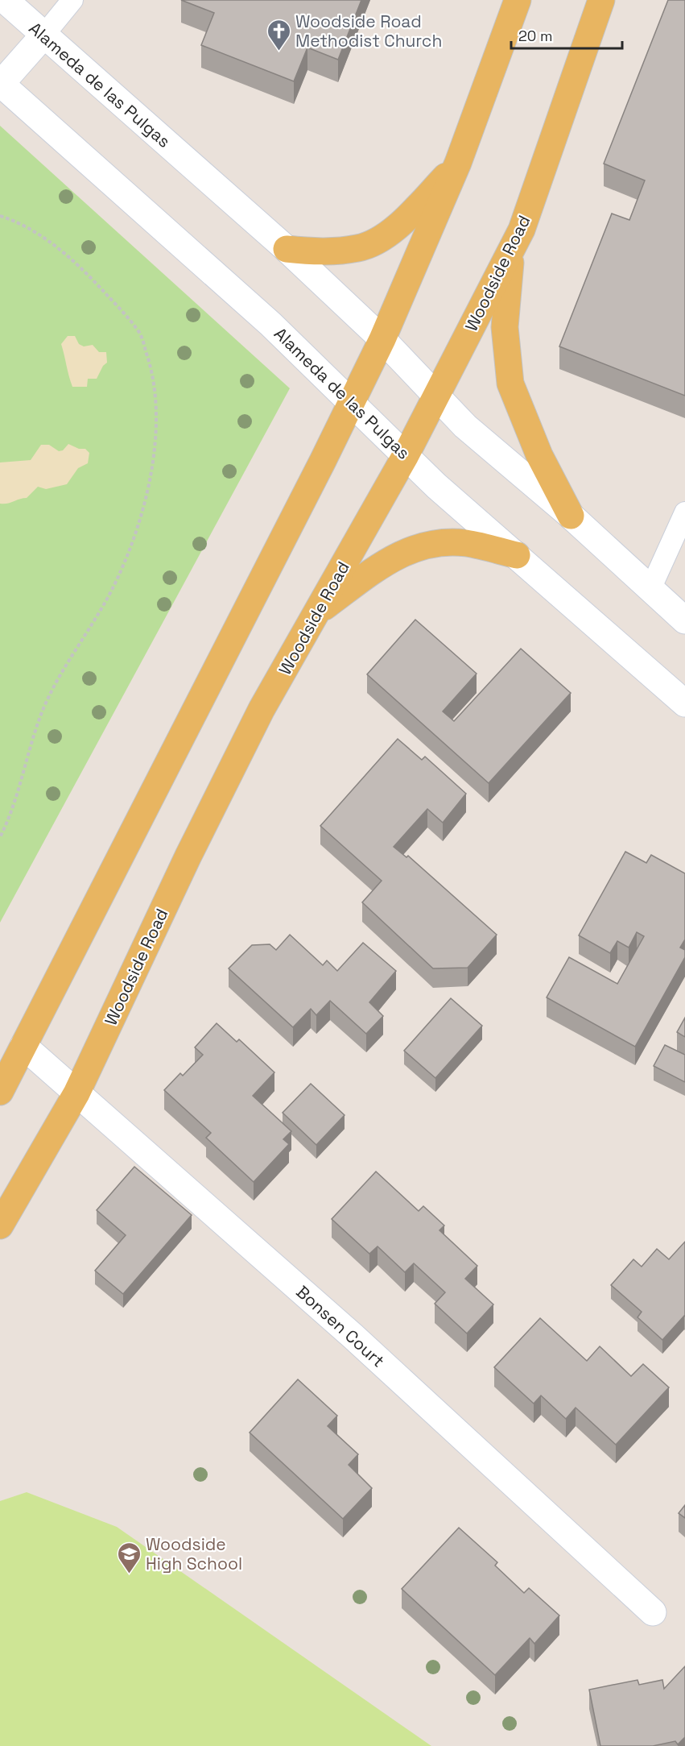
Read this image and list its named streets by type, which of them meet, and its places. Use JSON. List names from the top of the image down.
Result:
{
  "streets": {
    "main road": ["Alameda de las Pulgas", "Woodside Road", "Bonsen Court"]
  },
  "crossings": [
    ["Alameda de las Pulgas", "Woodside Road"],
    ["Woodside Road", "Bonsen Court"]
  ],
  "places": {
    "church": ["Woodside Road Methodist Church"],
    "school or university": ["Woodside High School"]
  },
  "scale_bar": "20 m"
}
